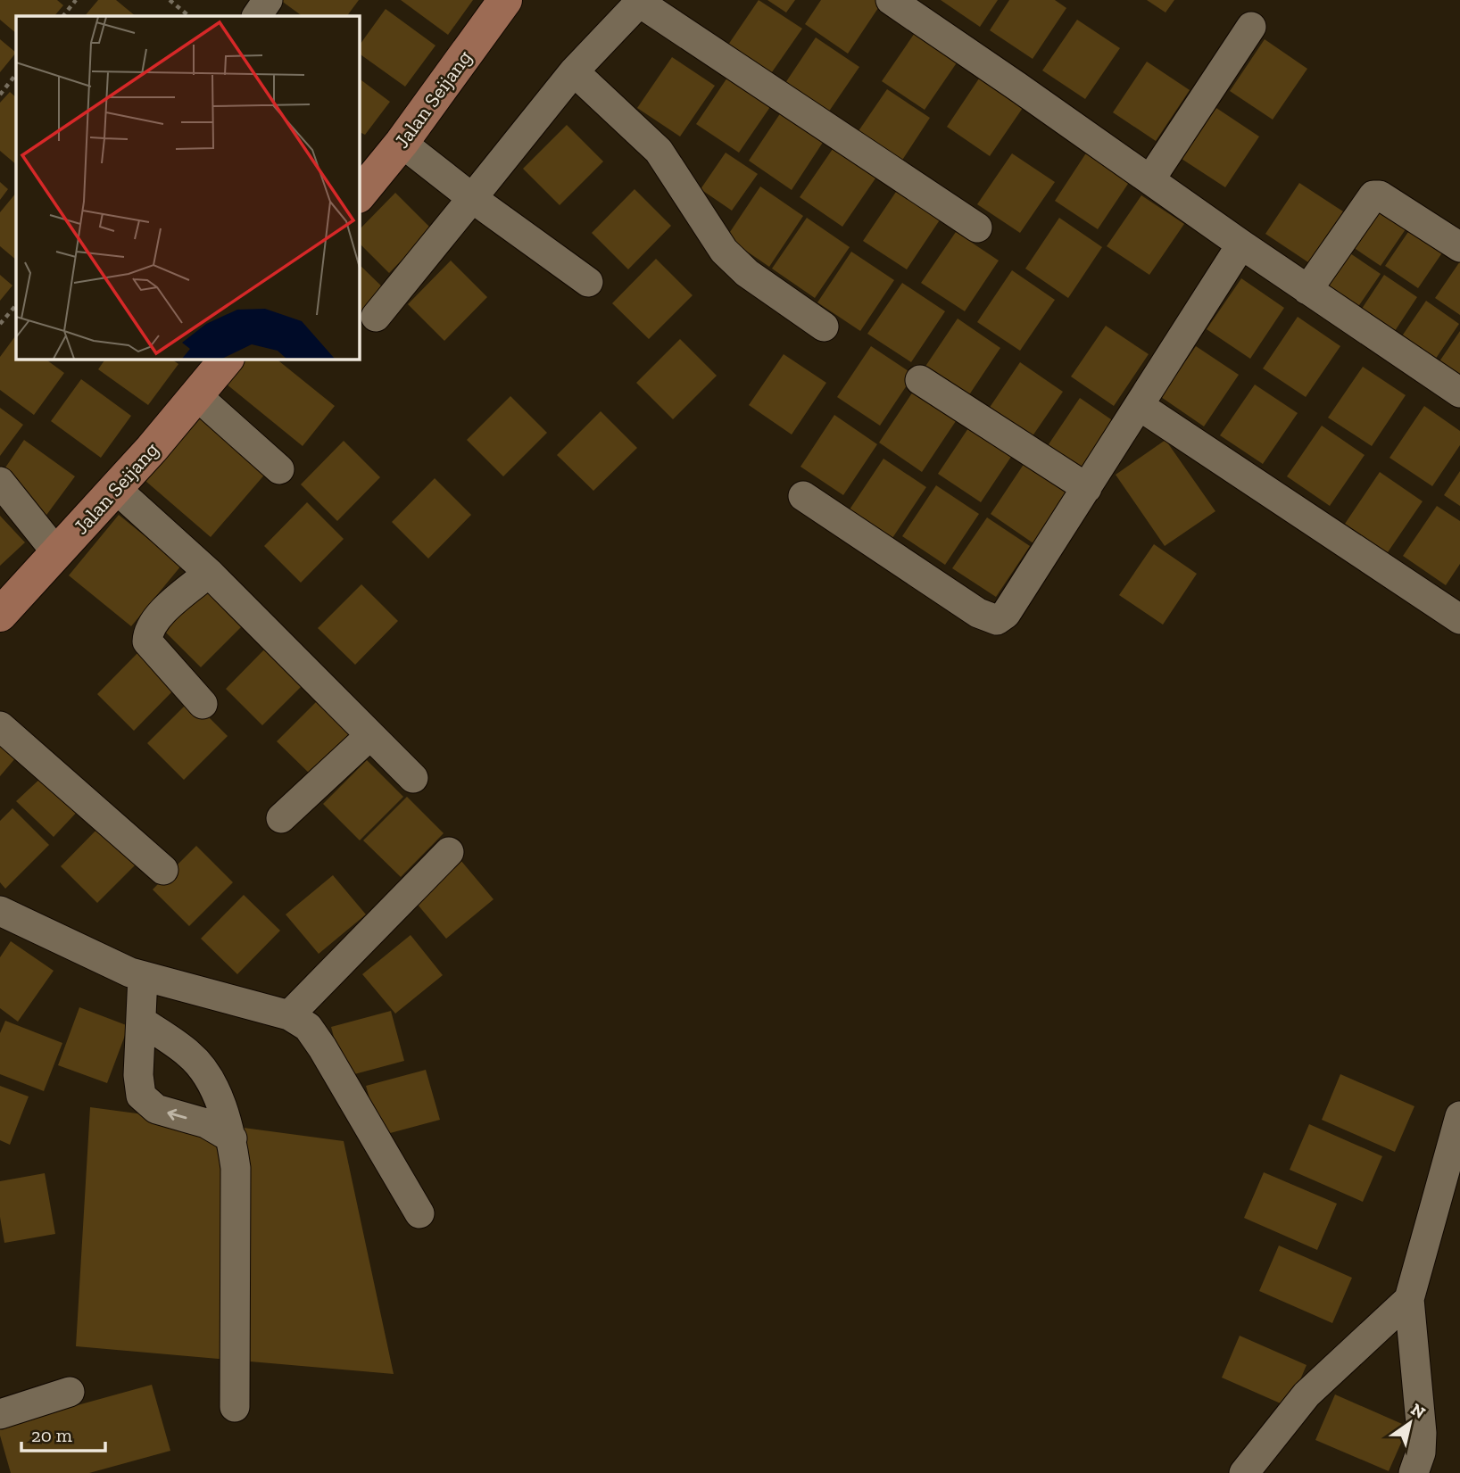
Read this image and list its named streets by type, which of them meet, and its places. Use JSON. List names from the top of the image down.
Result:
{
  "streets": {
    "main road": ["Jalan Seijang"]
  },
  "scale_bar": "20 m",
  "north": "top right"
}
